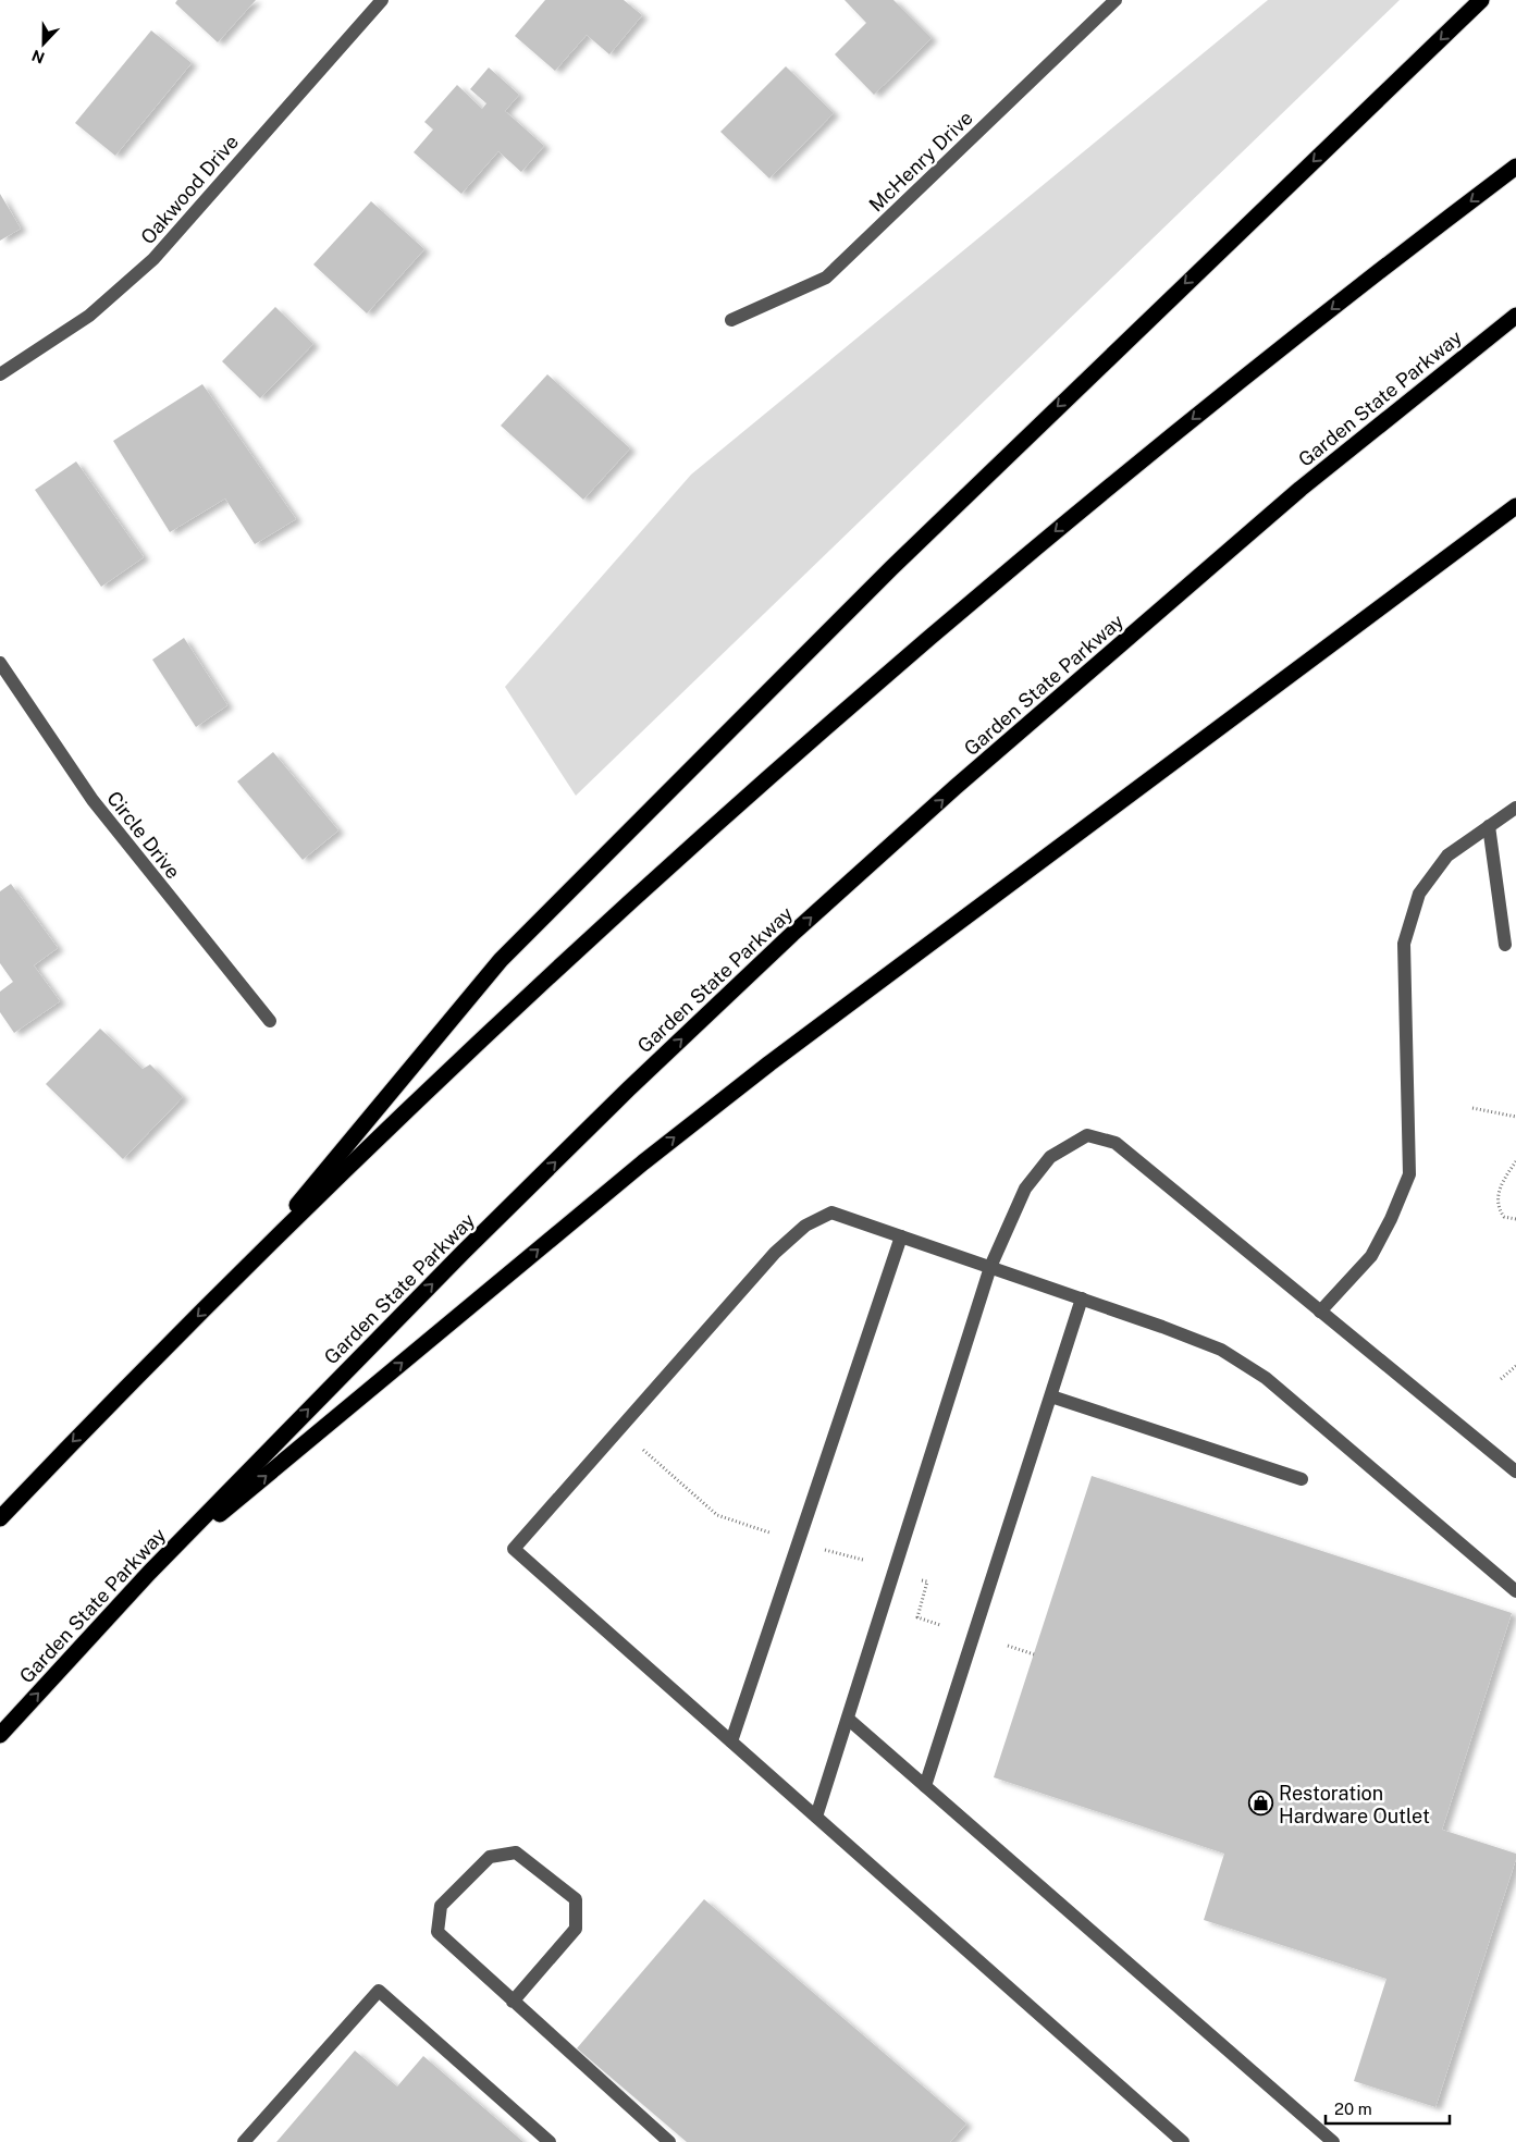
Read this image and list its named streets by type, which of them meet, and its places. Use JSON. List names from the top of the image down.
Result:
{
  "streets": {
    "highway": ["Garden State Parkway"],
    "street": ["McHenry Drive", "Oakwood Drive", "Circle Drive"]
  },
  "places": {
    "shop": ["Restoration Hardware Outlet"]
  },
  "scale_bar": "20 m",
  "north": "bottom"
}
